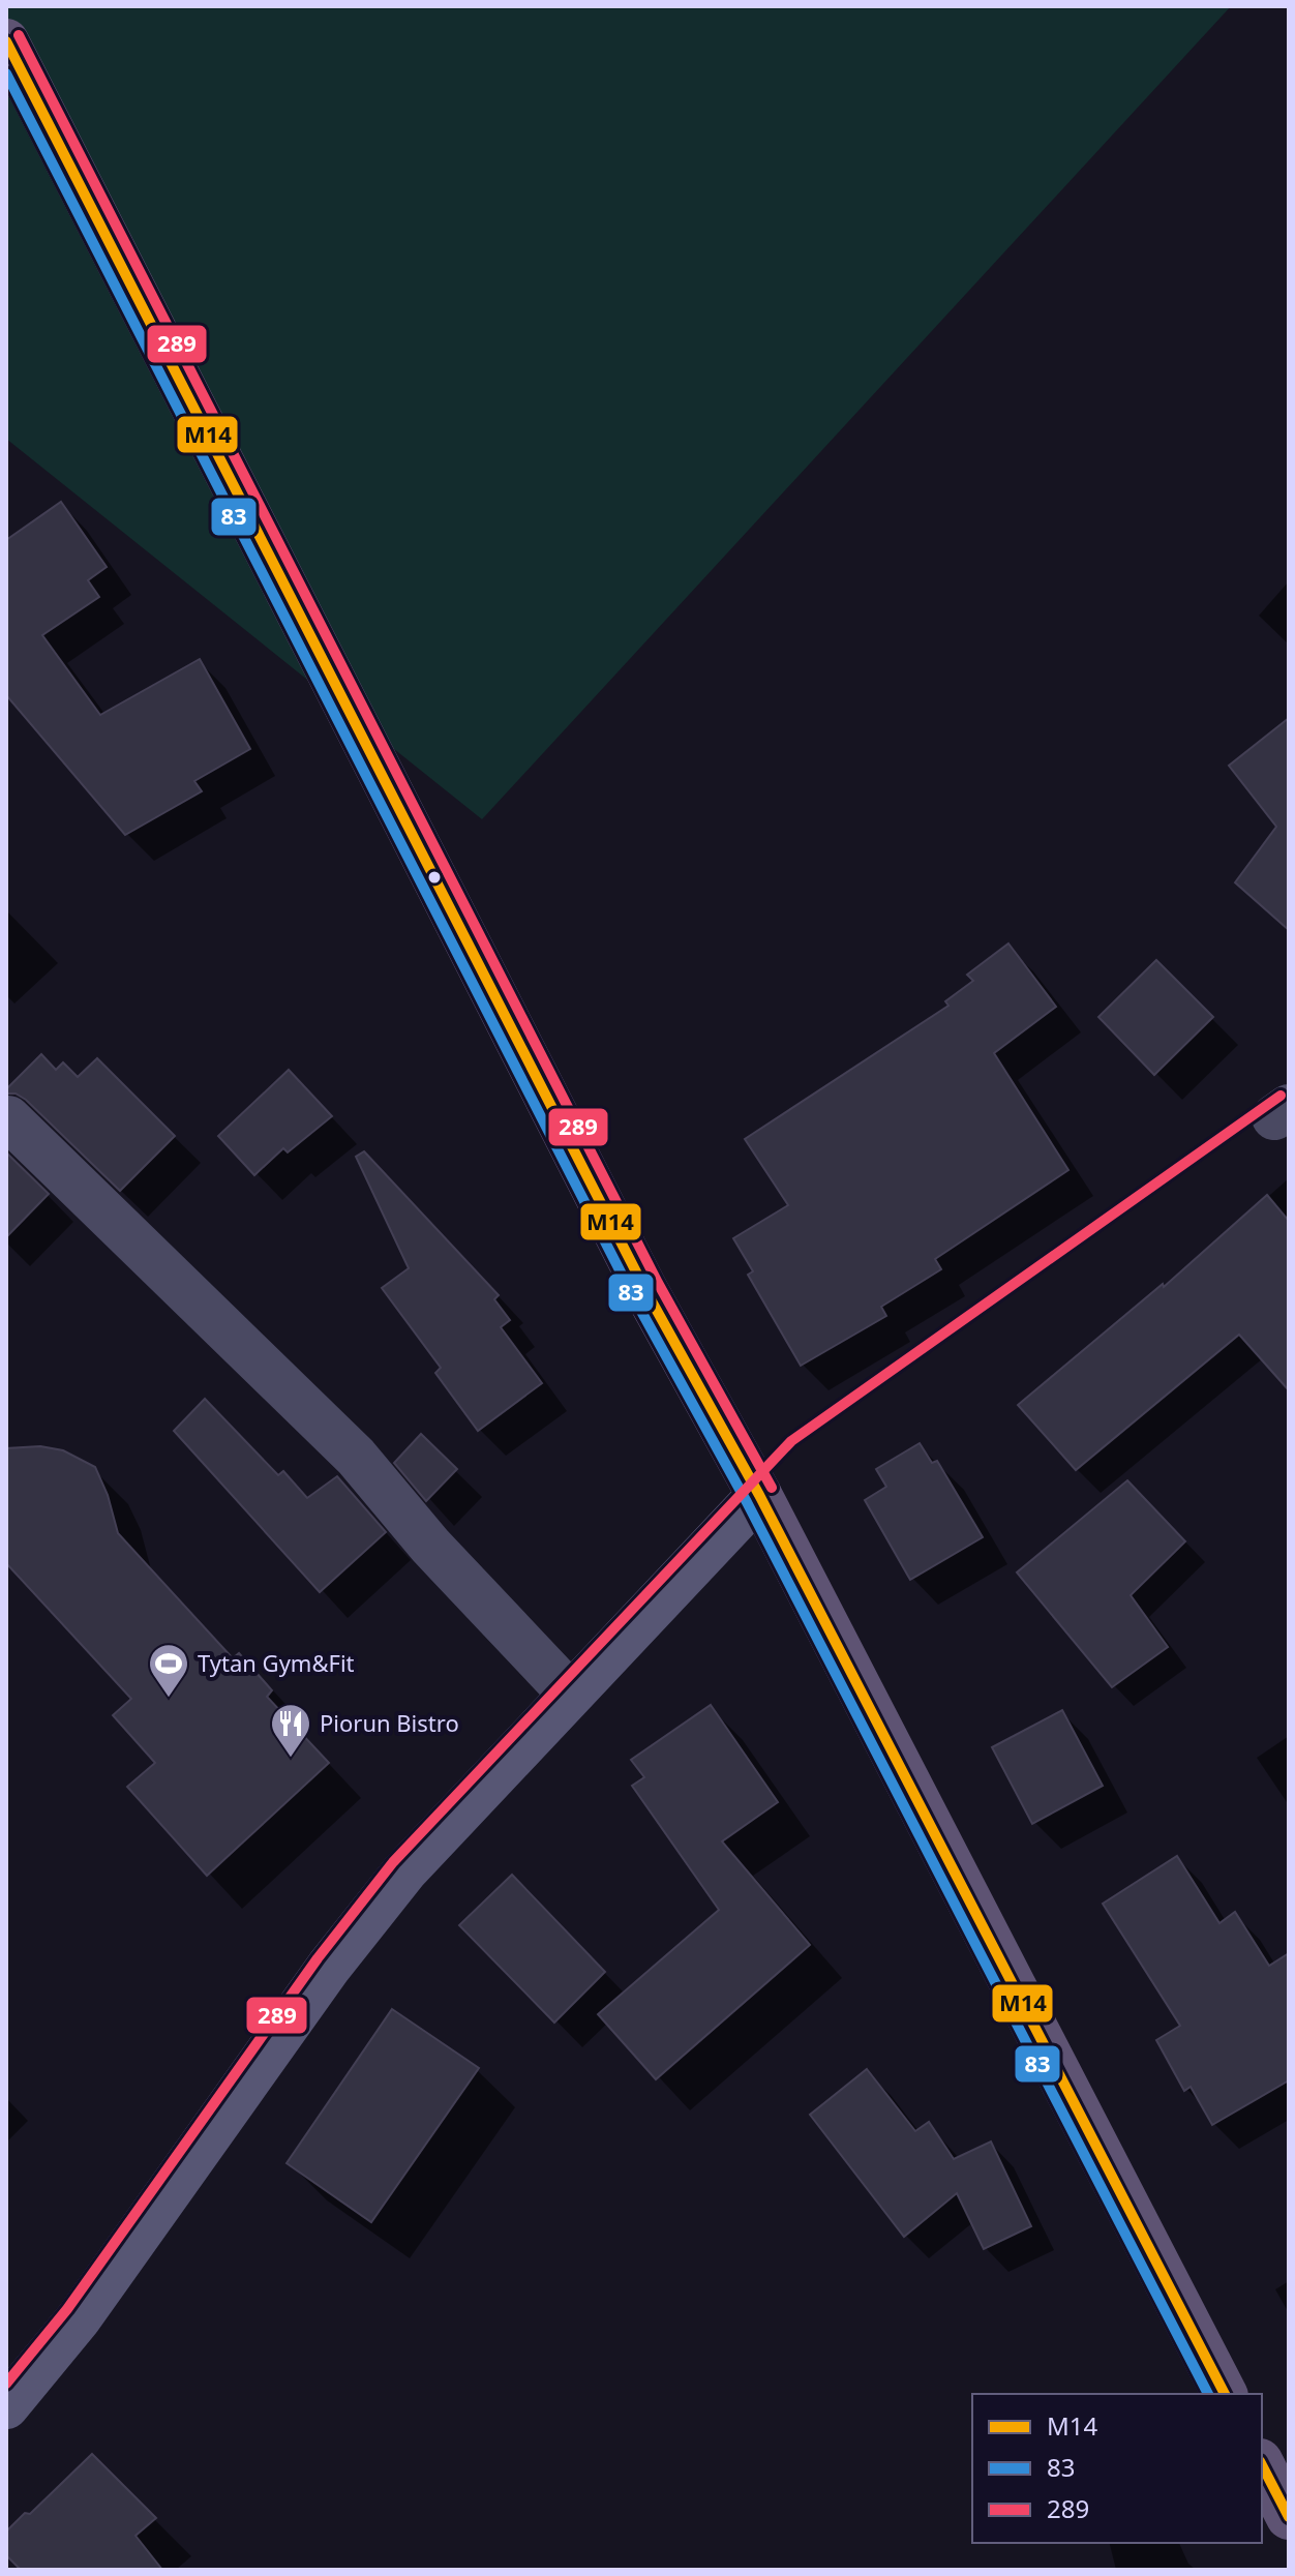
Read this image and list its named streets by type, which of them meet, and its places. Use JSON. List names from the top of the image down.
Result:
{
  "places": {
    "sports": ["Tytan Gym&Fit"],
    "restaurant": ["Piorun Bistro"]
  },
  "lines": ["transit line 289", "transit line M14", "transit line 83"],
  "legend": ["M14", "83", "289"]
}
